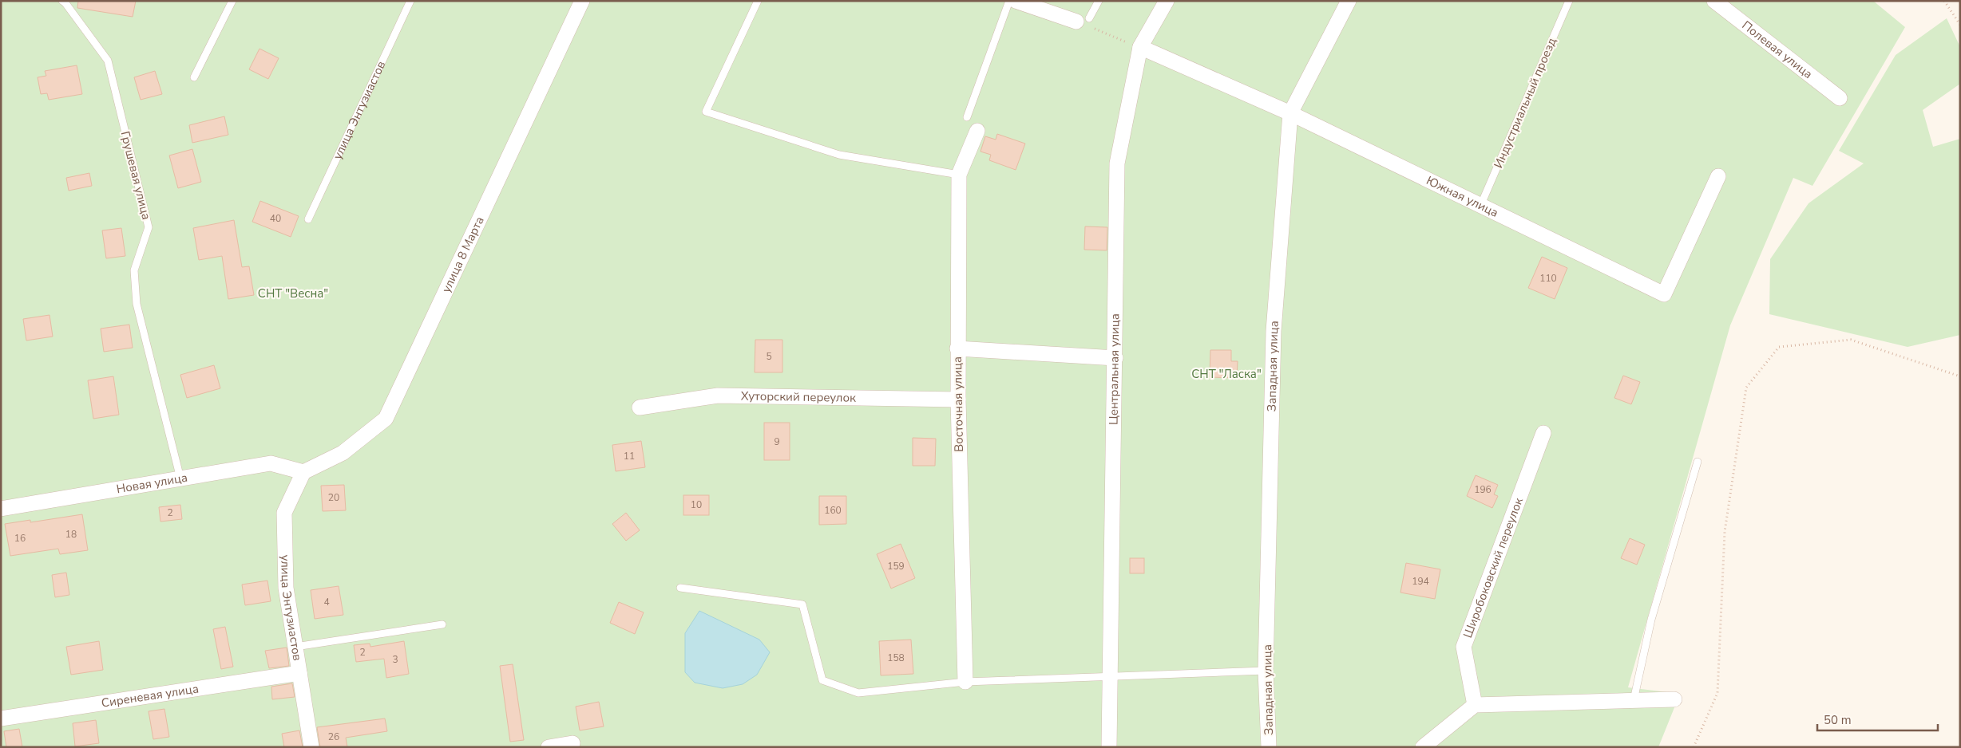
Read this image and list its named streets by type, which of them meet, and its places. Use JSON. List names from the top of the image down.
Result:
{
  "streets": {
    "street": [
      "Полевая улица",
      "улица Энтузиастов",
      "Южная улица",
      "улица 8 Марта",
      "Западная улица",
      "Центральная улица",
      "Хуторский переулок",
      "Восточная улица",
      "Новая улица",
      "Широбоковский переулок",
      "Сиреневая улица"
    ],
    "lane": ["Индустриальный проезд", "Грушевая улица"]
  },
  "crossings": [
    ["Индустриальный проезд", "Южная улица"],
    ["улица Энтузиастов", "улица 8 Марта"],
    ["улица Энтузиастов", "Новая улица"],
    ["улица Энтузиастов", "Сиреневая улица"],
    ["Грушевая улица", "Новая улица"],
    ["Южная улица", "Западная улица"],
    ["Южная улица", "Центральная улица"],
    ["улица 8 Марта", "Новая улица"],
    ["Хуторский переулок", "Восточная улица"]
  ],
  "parks": ["СНТ \"Весна\"", "СНТ \"Ласка\""],
  "house_numbers": [
    "40",
    "110",
    "5",
    "9",
    "11",
    "196",
    "20",
    "10",
    "160",
    "2",
    "18",
    "16",
    "159",
    "194",
    "4",
    "2",
    "158",
    "3",
    "26"
  ],
  "scale_bar": "50 m"
}
